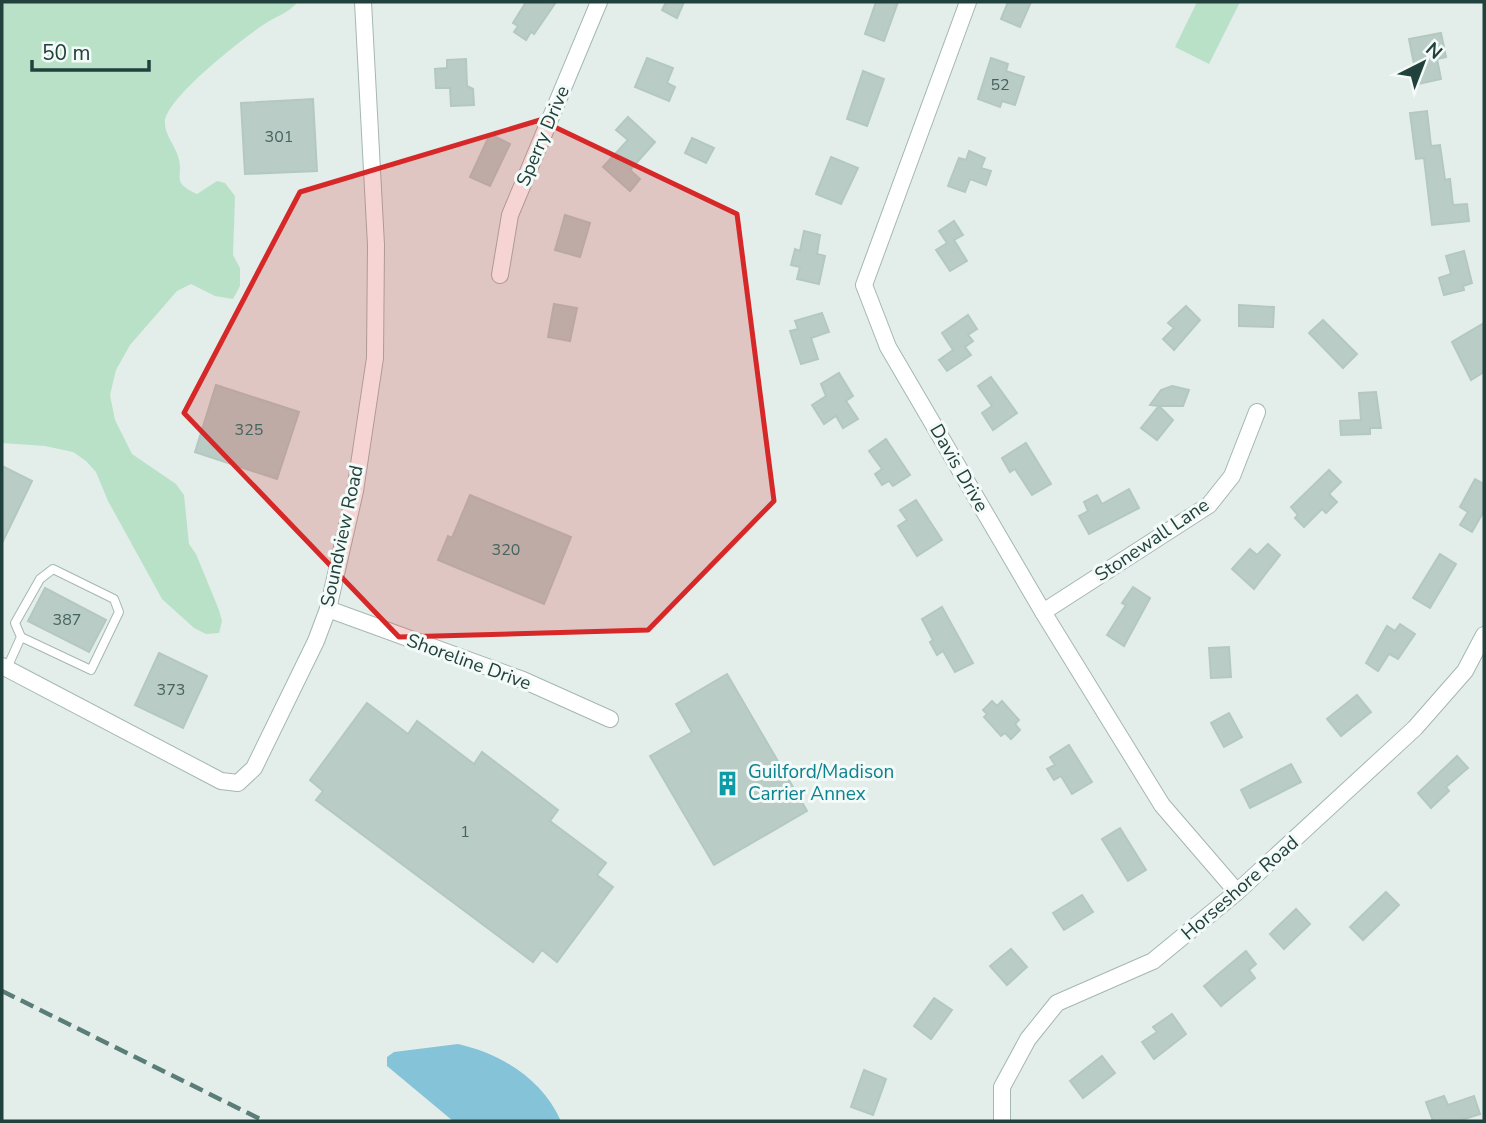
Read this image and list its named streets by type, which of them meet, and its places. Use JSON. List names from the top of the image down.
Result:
{
  "streets": {
    "street": [
      "Sperry Drive",
      "Davis Drive",
      "Soundview Road",
      "Stonewall Lane",
      "Shoreline Drive",
      "Horseshore Road"
    ]
  },
  "crossings": [
    ["Davis Drive", "Stonewall Lane"],
    ["Davis Drive", "Horseshore Road"],
    ["Soundview Road", "Shoreline Drive"]
  ],
  "places": {
    "building": ["Guilford/Madison Carrier Annex"]
  },
  "house_numbers": [
    "52",
    "301",
    "325",
    "320",
    "387",
    "373",
    "1"
  ],
  "scale_bar": "50 m",
  "north": "top right"
}
